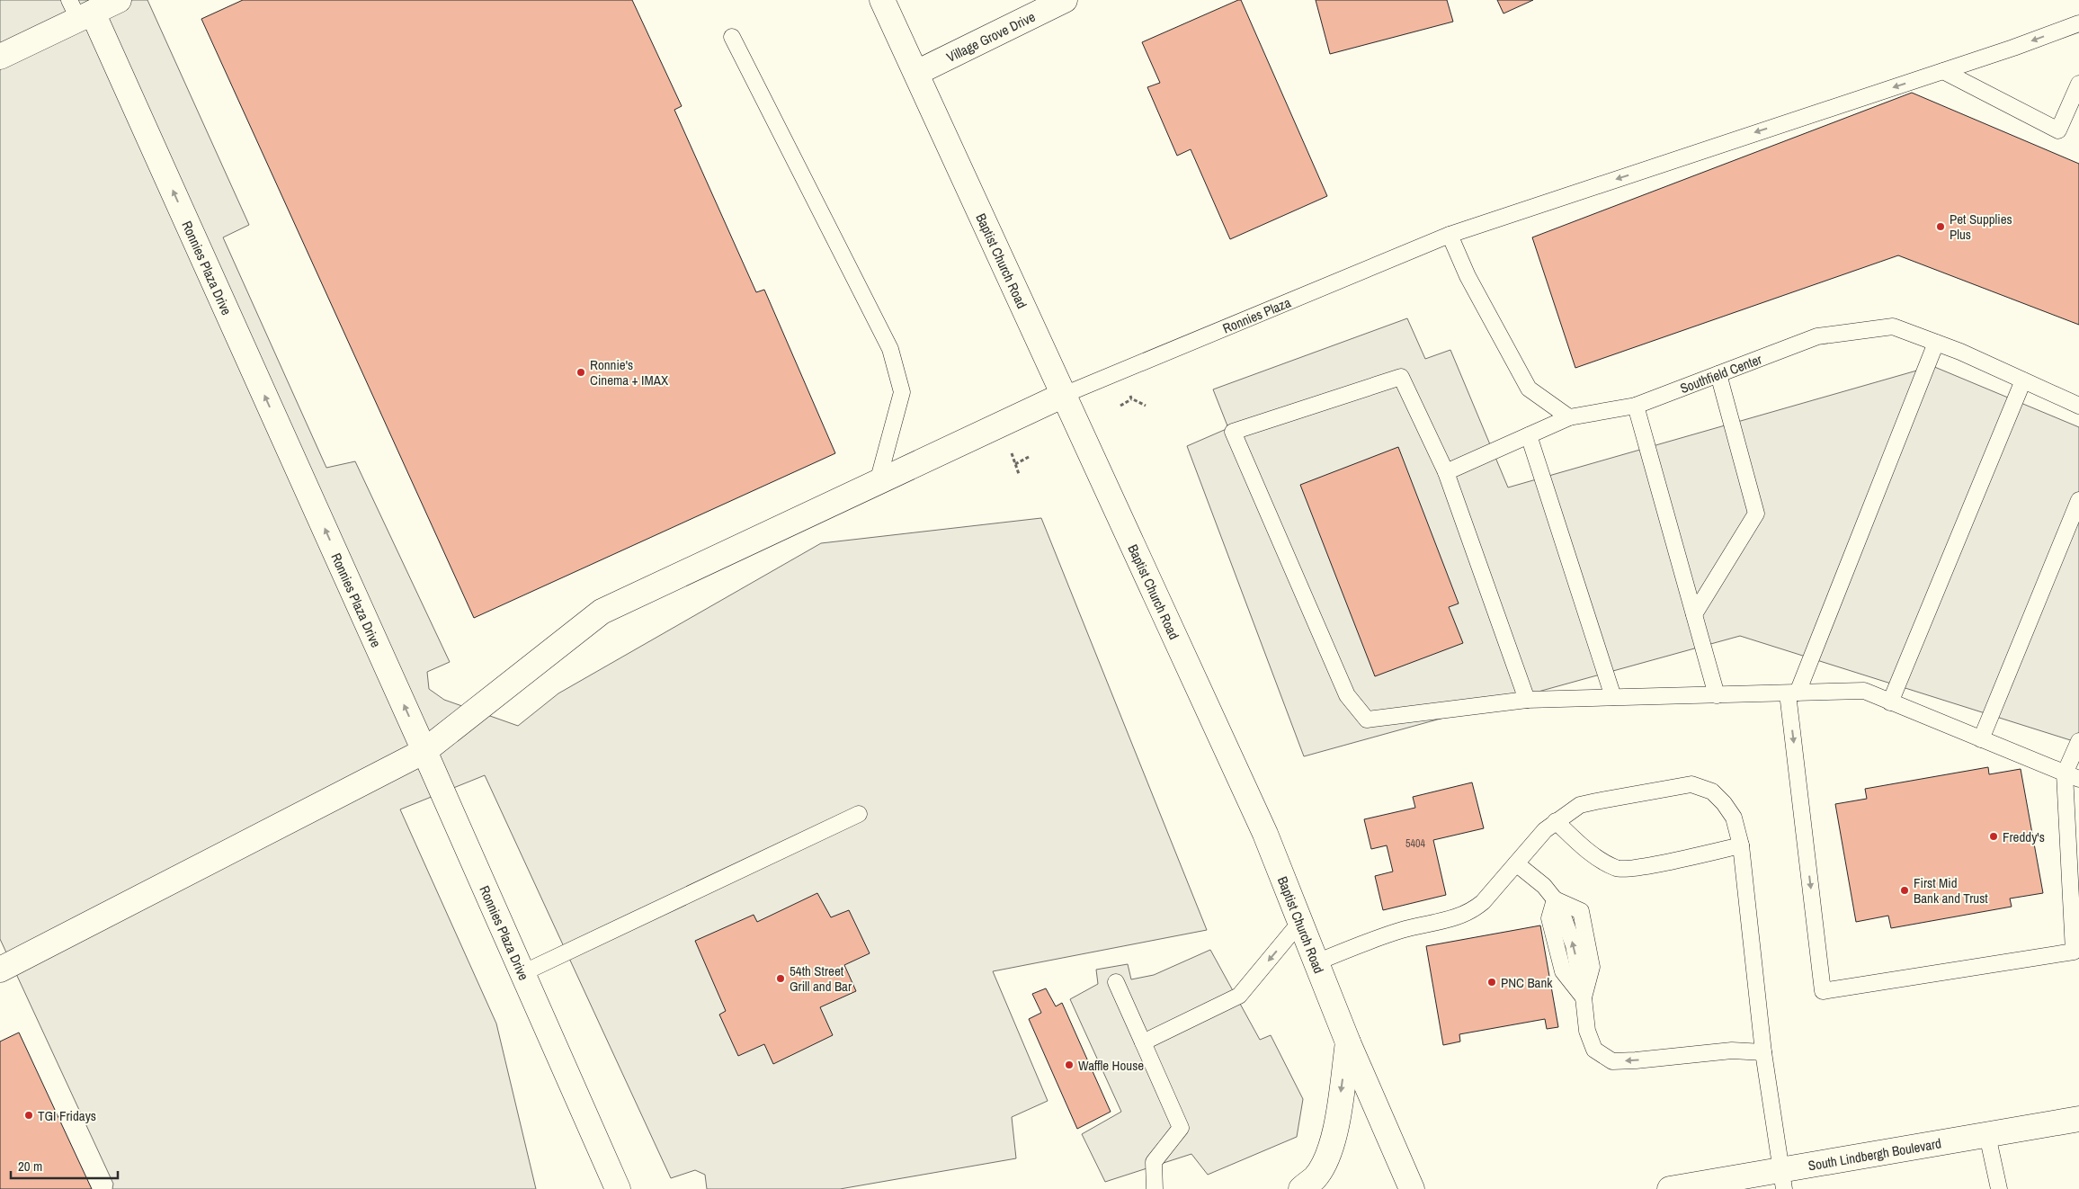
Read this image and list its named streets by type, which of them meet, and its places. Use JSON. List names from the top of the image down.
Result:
{
  "streets": {
    "street": [
      "Village Grove Drive",
      "Baptist Church Road",
      "Ronnies Plaza Drive",
      "South Lindbergh Boulevard"
    ],
    "lane": ["Ronnies Plaza", "Southfield Center"]
  },
  "crossings": [
    ["Village Grove Drive", "Baptist Church Road"],
    ["Baptist Church Road", "Ronnies Plaza"]
  ],
  "one_way": ["Ronnies Plaza Drive", "Ronnies Plaza"],
  "places": [
    "Pet Supplies Plus",
    "Ronnie's Cinema + IMAX",
    "Freddy's",
    "First Mid Bank and Trust",
    "54th Street Grill and Bar",
    "PNC Bank",
    "Waffle House",
    "TGI Fridays"
  ],
  "house_numbers": ["5404"],
  "scale_bar": "20 m"
}
